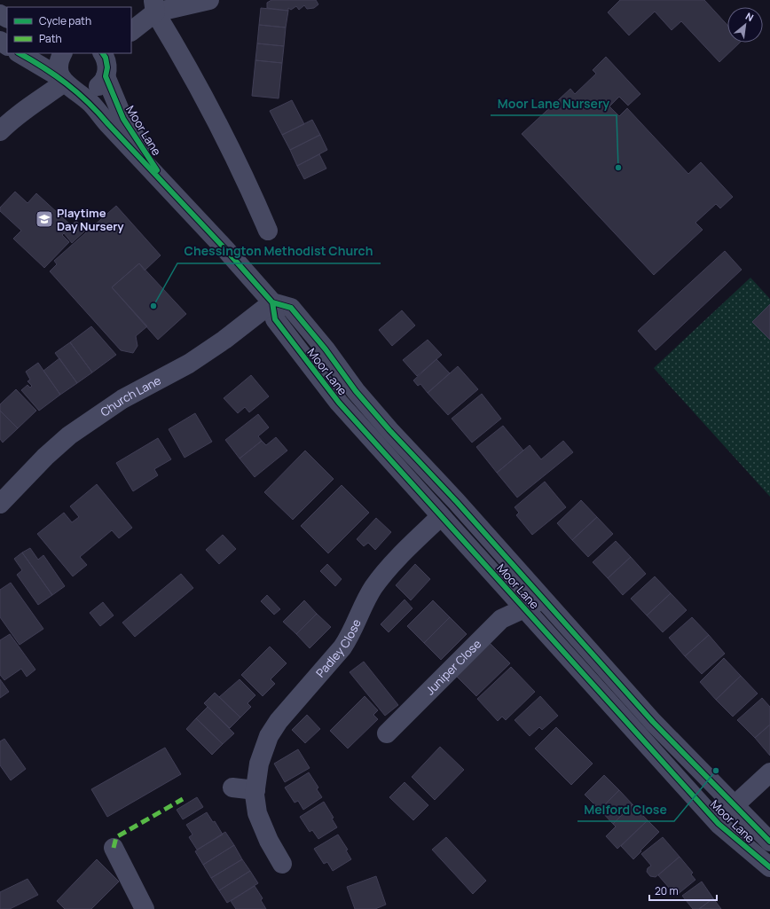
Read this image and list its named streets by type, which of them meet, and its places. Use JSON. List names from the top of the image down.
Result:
{
  "streets": {
    "street": [
      "Moor Lane",
      "Church Lane",
      "Padley Close",
      "Juniper Close"
    ]
  },
  "crossings": [
    ["Moor Lane", "Church Lane"],
    ["Moor Lane", "Padley Close"],
    ["Moor Lane", "Juniper Close"]
  ],
  "places": {
    "other": ["Moor Lane Nursery", "Chessington Methodist Church", "Melford Close"],
    "school or university": ["Playtime Day Nursery"]
  },
  "legend": ["Cycle path", "Path"],
  "scale_bar": "20 m",
  "north": "top right"
}
